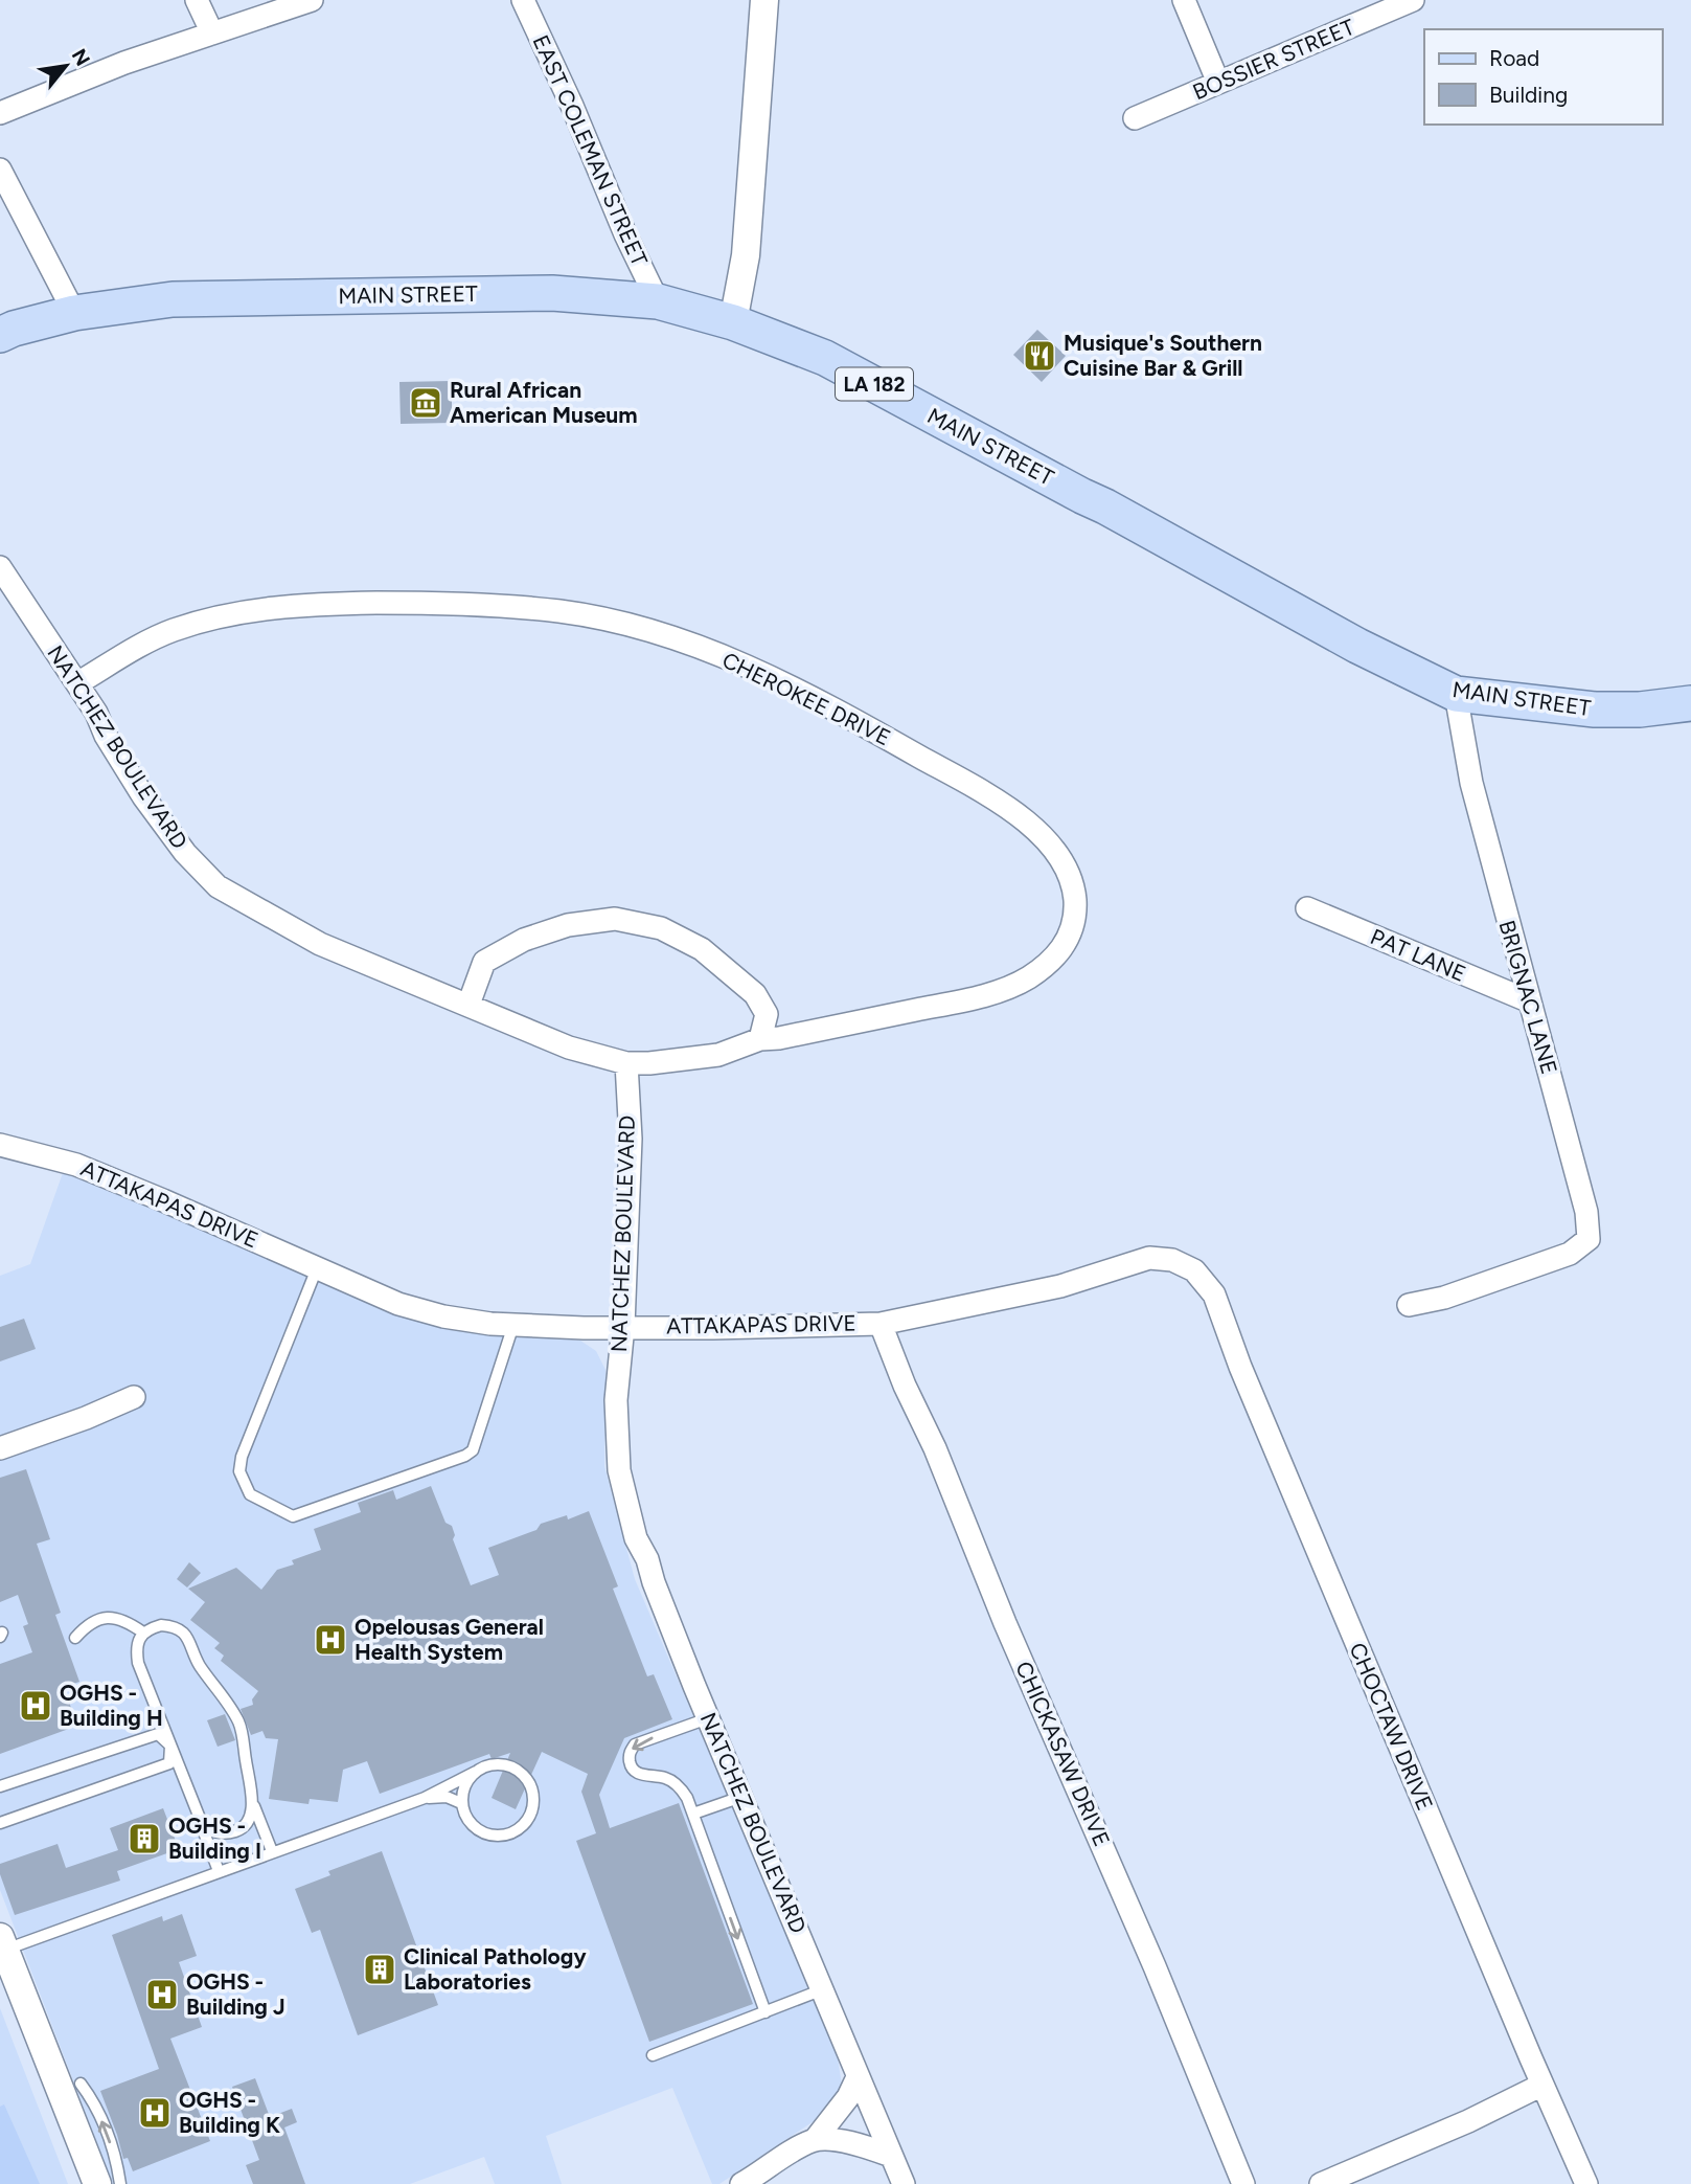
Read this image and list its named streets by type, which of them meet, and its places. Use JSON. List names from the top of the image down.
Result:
{
  "streets": {
    "main road": ["MAIN STREET", "LA 182"],
    "street": [
      "BOSSIER STREET",
      "EAST COLEMAN STREET",
      "CHEROKEE DRIVE",
      "NATCHEZ BOULEVARD",
      "PAT LANE",
      "BRIGNAC LANE",
      "ATTAKAPAS DRIVE",
      "CHOCTAW DRIVE",
      "CHICKASAW DRIVE"
    ]
  },
  "crossings": [
    ["EAST COLEMAN STREET", "MAIN STREET"],
    ["MAIN STREET", "BRIGNAC LANE"],
    ["CHEROKEE DRIVE", "NATCHEZ BOULEVARD"],
    ["NATCHEZ BOULEVARD", "ATTAKAPAS DRIVE"],
    ["PAT LANE", "BRIGNAC LANE"],
    ["ATTAKAPAS DRIVE", "CHOCTAW DRIVE"],
    ["ATTAKAPAS DRIVE", "CHICKASAW DRIVE"]
  ],
  "places": {
    "restaurant": ["Musique's Southern Cuisine Bar & Grill"],
    "museum": ["Rural African American Museum"],
    "hospital": [
      "Opelousas General Health System",
      "OGHS - Building H",
      "OGHS - Building J",
      "OGHS - Building K"
    ],
    "building": ["OGHS - Building I", "Clinical Pathology Laboratories"]
  },
  "legend": ["Road", "Building"],
  "north": "top right"
}
